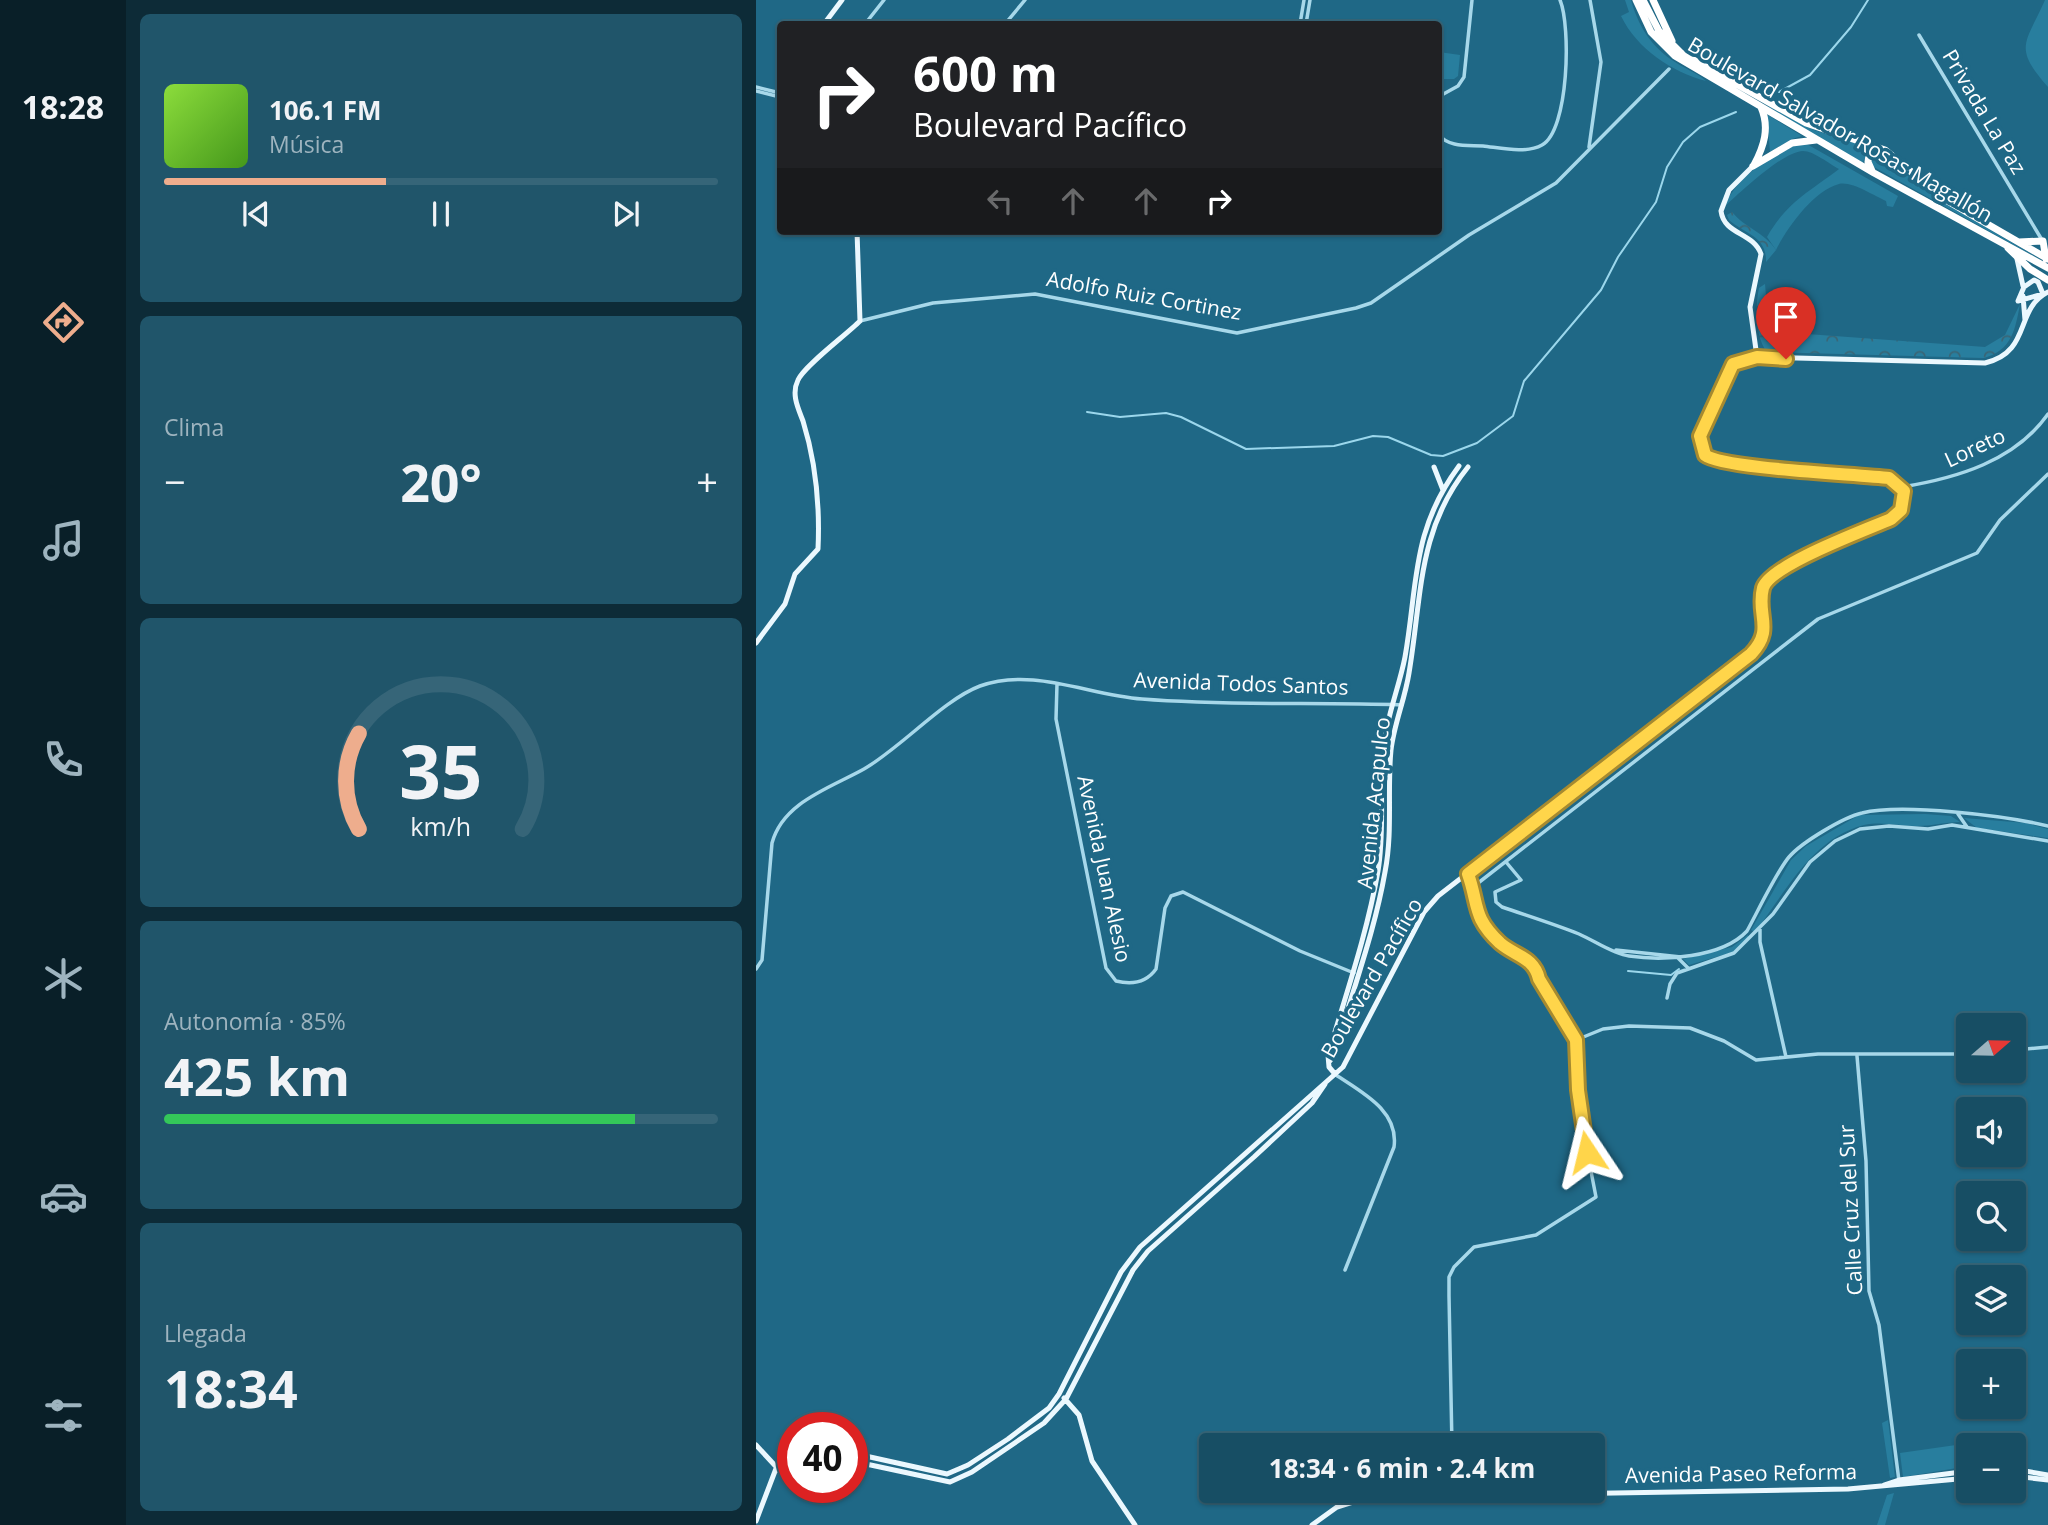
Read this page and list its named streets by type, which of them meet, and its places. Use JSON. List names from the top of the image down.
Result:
{
  "streets": {
    "highway": ["Boulevard Salvador Rosas Magallón"],
    "main road": ["Avenida Acapulco", "Boulevard Pacífico", "Avenida Paseo Reforma"],
    "street": [
      "Privada La Paz",
      "Adolfo Ruiz Cortinez",
      "Loreto",
      "Avenida Todos Santos",
      "Avenida Juan Alesio",
      "Calle Cruz del Sur"
    ]
  },
  "crossings": [
    ["Loreto", "Boulevard Pacífico"],
    ["Avenida Todos Santos", "Avenida Acapulco"],
    ["Avenida Todos Santos", "Avenida Juan Alesio"],
    ["Avenida Acapulco", "Avenida Juan Alesio"],
    ["Avenida Acapulco", "Boulevard Pacífico"],
    ["Calle Cruz del Sur", "Avenida Paseo Reforma"]
  ],
  "north": "right",
  "page": {
    "tabs": "18:28",
    "turn": ["600 m", "Boulevard Pacífico"],
    "song": ["106.1 FM", "Música"],
    "tile": [
      "Clima",
      ["Autonomía · 85%", "425 km"],
      ["Llegada", "18:34"]
    ],
    "heat": ["−", "20°", "+"],
    "map_buttons": ["+", "−"],
    "limit": "40",
    "trip": "18:34 · 6 min · 2.4 km",
    "gauge": ["35", "km/h"]
  }
}
